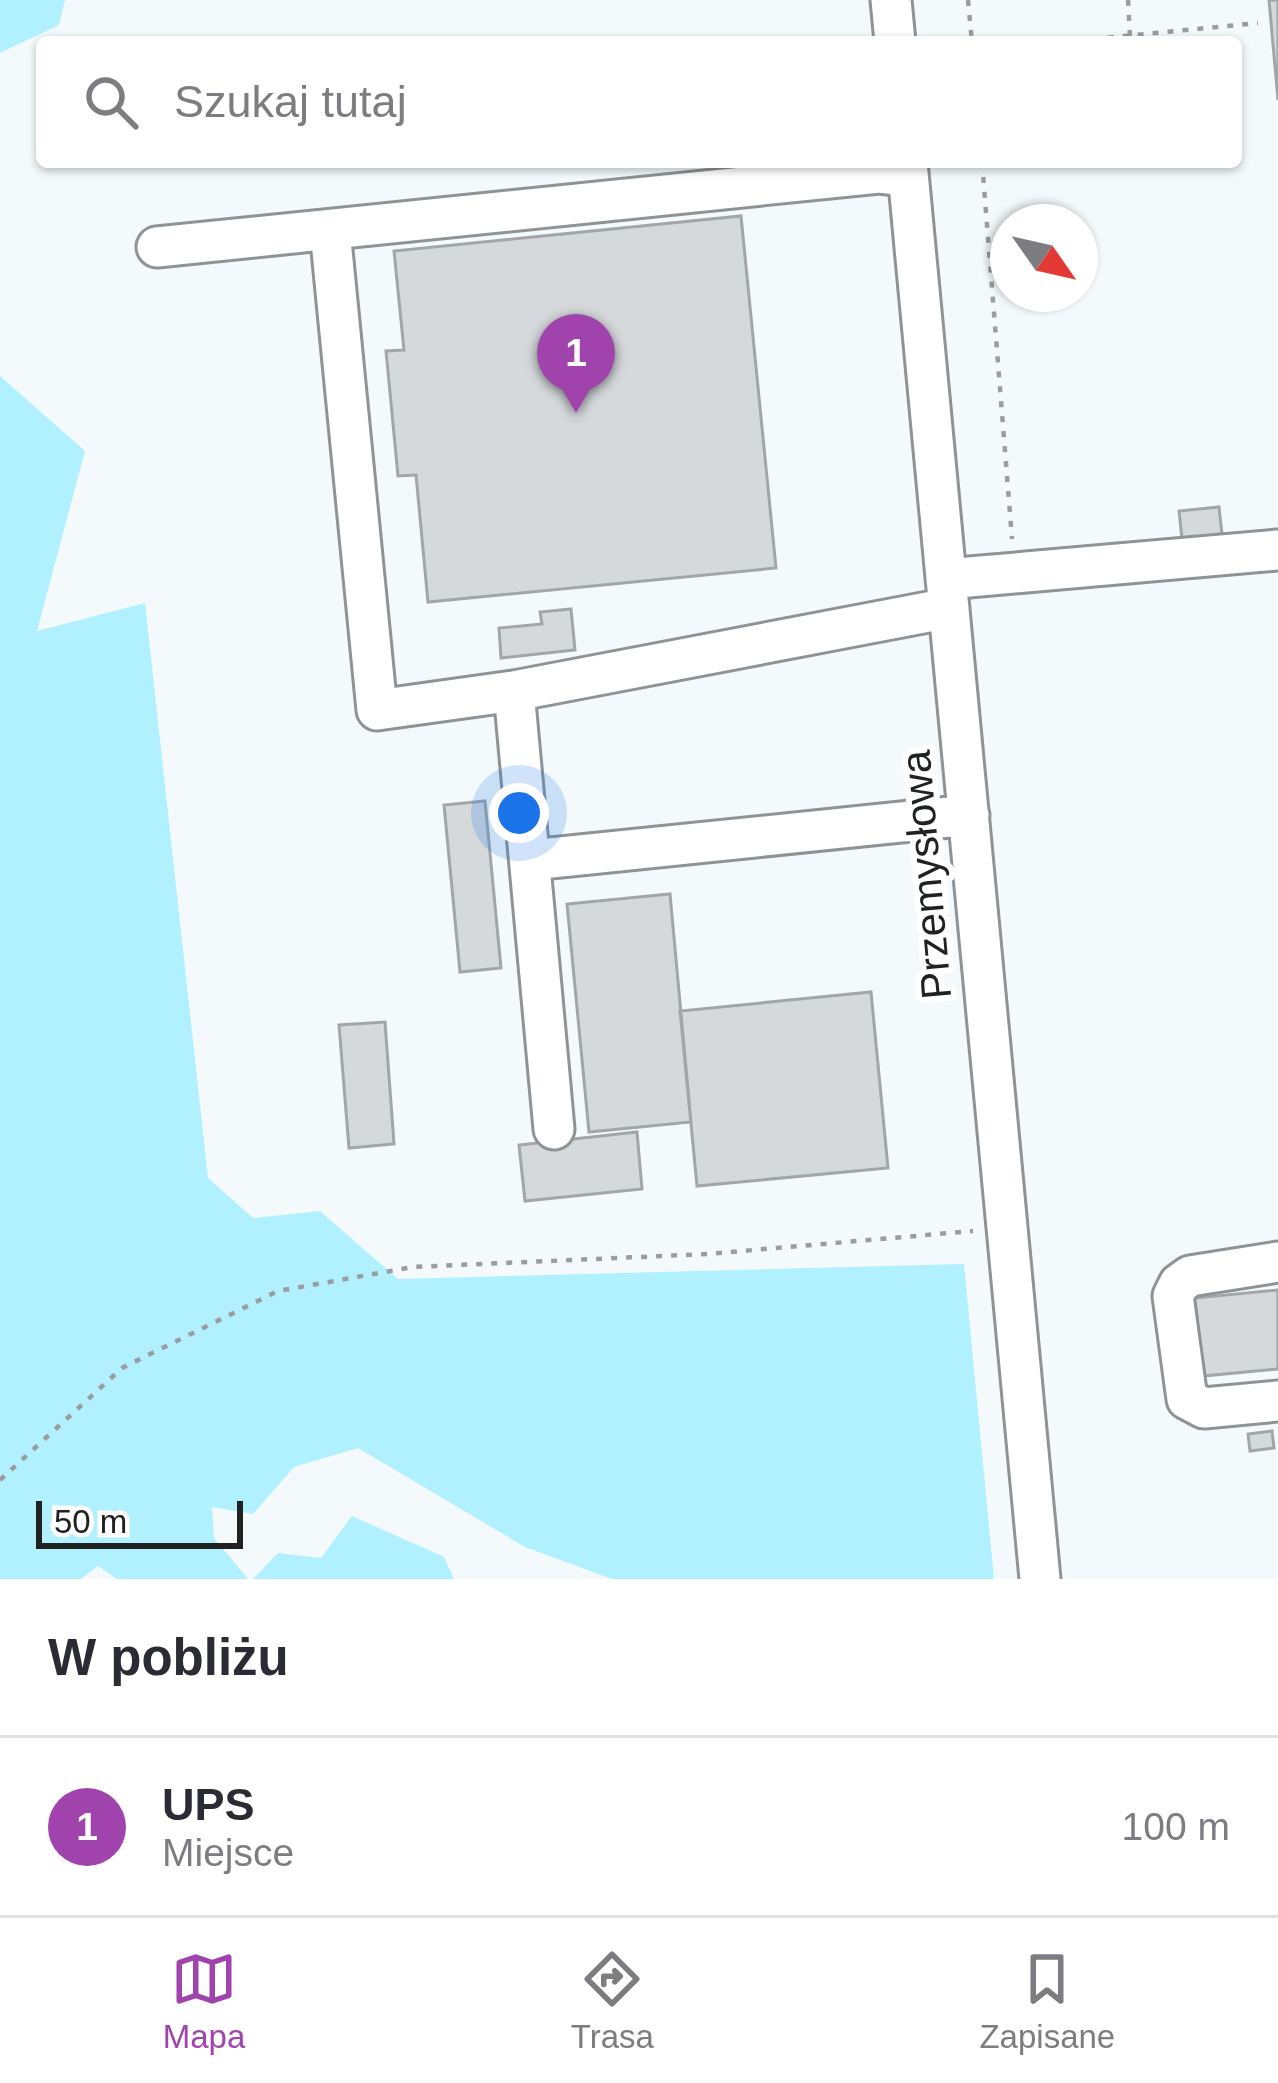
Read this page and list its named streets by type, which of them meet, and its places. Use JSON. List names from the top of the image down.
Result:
{
  "streets": {
    "street": ["Przemysłowa"]
  },
  "scale_bar": "50 m",
  "north": "bottom right",
  "page": {
    "search": "Szukaj tutaj",
    "pins": "1",
    "scale": "50 m",
    "heading": "W pobliżu",
    "list": [
      {
        "mark": "1",
        "name": "UPS",
        "note": "Miejsce",
        "value": "100 m"
      }
    ],
    "nav": ["Mapa", "Trasa", "Zapisane"]
  }
}
